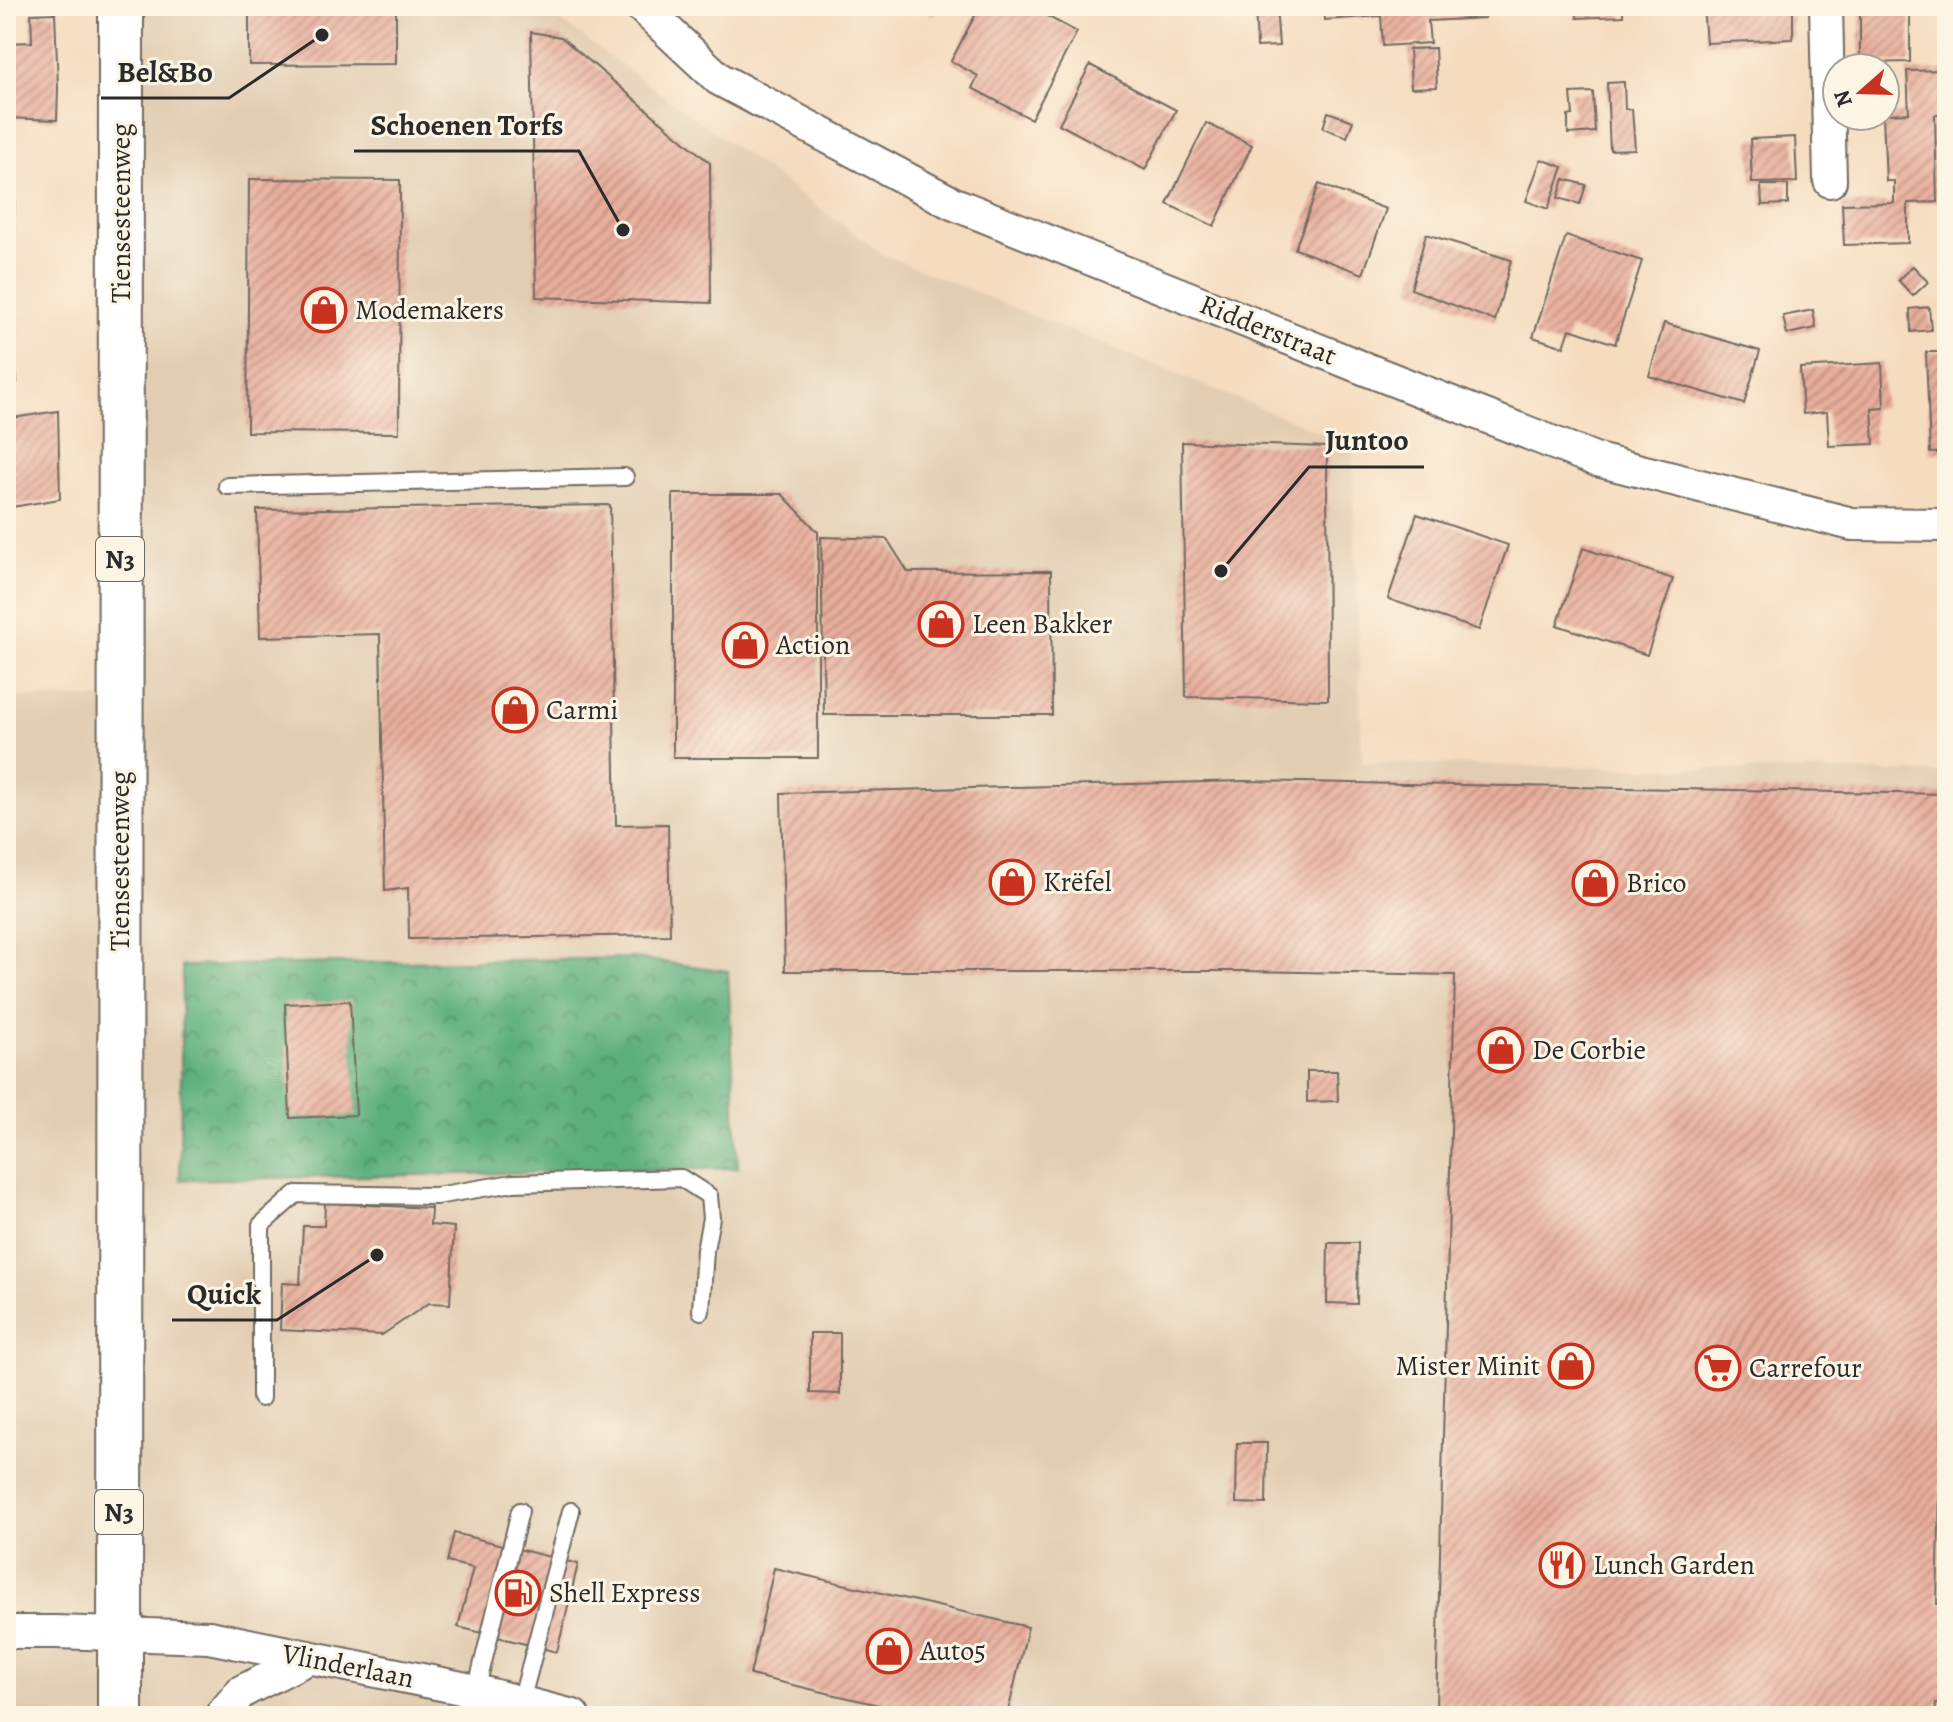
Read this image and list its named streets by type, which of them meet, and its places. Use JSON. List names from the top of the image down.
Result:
{
  "streets": {
    "main road": ["Tiensesteenweg", "N3"],
    "street": ["Ridderstraat", "Vlinderlaan"]
  },
  "crossings": [
    ["Tiensesteenweg", "Vlinderlaan"]
  ],
  "places": {
    "other": [
      "Bel&Bo",
      "Schoenen Torfs",
      "Juntoo",
      "Quick"
    ],
    "shop": [
      "Modemakers",
      "Leen Bakker",
      "Action",
      "Carmi",
      "Krëfel",
      "Brico",
      "De Corbie",
      "Mister Minit",
      "Auto5"
    ],
    "supermarket": ["Carrefour"],
    "restaurant": ["Lunch Garden"],
    "fuel station": ["Shell Express"]
  },
  "north": "left"
}
